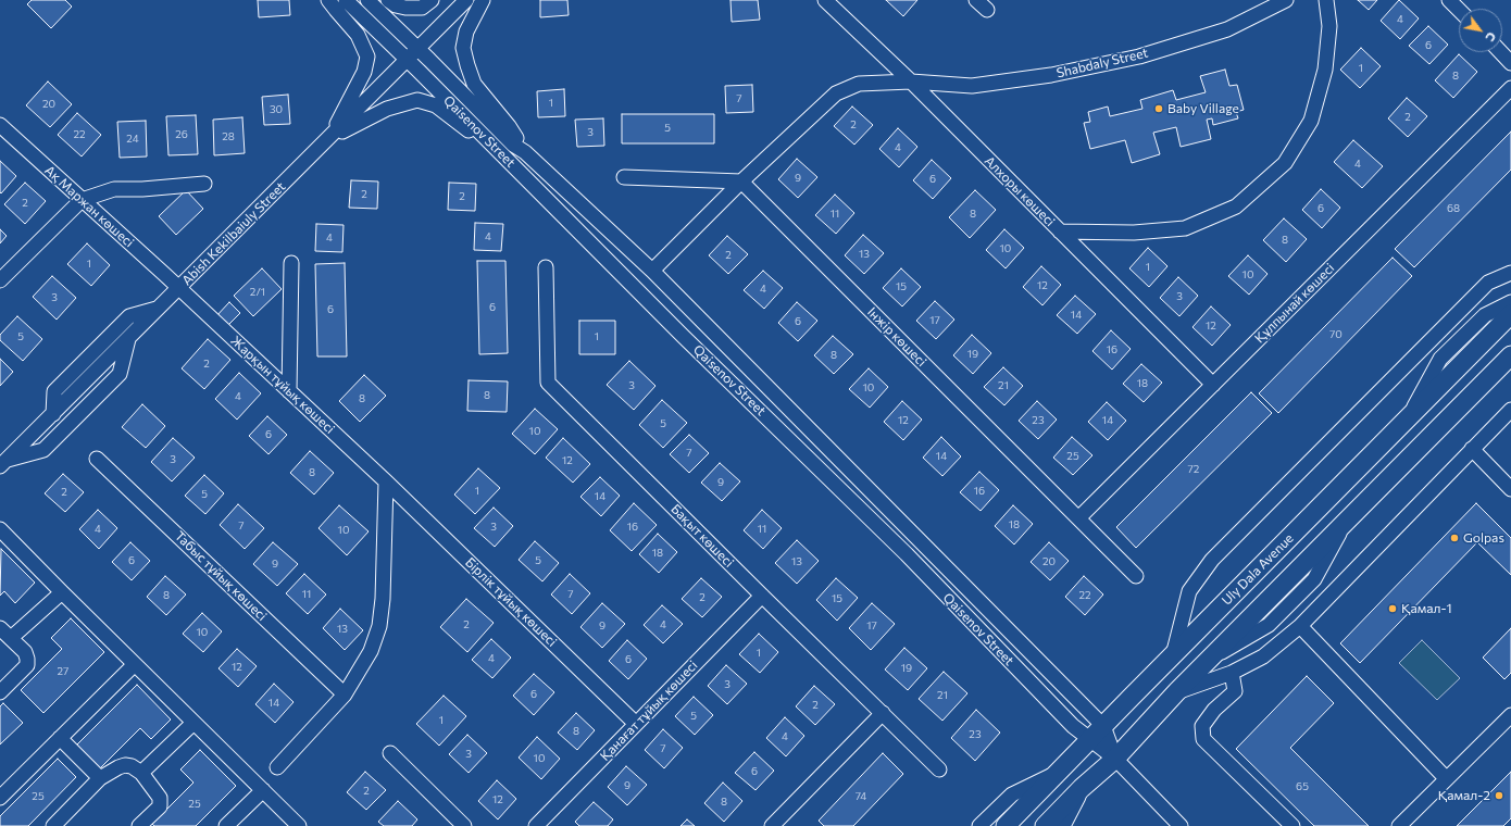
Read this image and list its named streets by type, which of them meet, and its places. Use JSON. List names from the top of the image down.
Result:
{
  "streets": {
    "main road": ["Uly Dala Avenue"],
    "street": [
      "Shabdaly Street",
      "Qaisenov Street",
      "Алхоры көшесі",
      "Ақ Маржан көшесі",
      "Abish Kekilbaiuly Street",
      "Құлпынай көшесі",
      "Інжір көшесі",
      "Жарқын тұйық көшесі",
      "Бақыт көшесі",
      "Табыс тұйық көшесі",
      "Бірлік тұйық көшесі",
      "Қанағат тұйық көшесі"
    ]
  },
  "crossings": [
    ["Shabdaly Street", "Qaisenov Street"],
    ["Shabdaly Street", "Алхоры көшесі"],
    ["Shabdaly Street", "Інжір көшесі"],
    ["Qaisenov Street", "Abish Kekilbaiuly Street"],
    ["Qaisenov Street", "Uly Dala Avenue"],
    ["Алхоры көшесі", "Құлпынай көшесі"],
    ["Ақ Маржан көшесі", "Abish Kekilbaiuly Street"],
    ["Ақ Маржан көшесі", "Жарқын тұйық көшесі"],
    ["Abish Kekilbaiuly Street", "Жарқын тұйық көшесі"],
    ["Құлпынай көшесі", "Інжір көшесі"],
    ["Жарқын тұйық көшесі", "Бірлік тұйық көшесі"],
    ["Бақыт көшесі", "Қанағат тұйық көшесі"],
    ["Бірлік тұйық көшесі", "Қанағат тұйық көшесі"]
  ],
  "places": [
    "Baby Village",
    "Golpas",
    "Қамал-1",
    "Қамал-2"
  ],
  "house_numbers": [
    "4",
    "6",
    "1",
    "8",
    "7",
    "1",
    "20",
    "30",
    "2",
    "2",
    "5",
    "3",
    "22",
    "26",
    "28",
    "24",
    "4",
    "4",
    "9",
    "6",
    "2",
    "2",
    "2",
    "6",
    "68",
    "11",
    "8",
    "4",
    "4",
    "8",
    "10",
    "13",
    "2",
    "1",
    "1",
    "10",
    "12",
    "15",
    "4",
    "2/1",
    "3",
    "3",
    "6",
    "6",
    "14",
    "17",
    "6",
    "12",
    "70",
    "5",
    "1",
    "16",
    "19",
    "8",
    "2",
    "18",
    "3",
    "21",
    "10",
    "8",
    "4",
    "8",
    "12",
    "23",
    "14",
    "5",
    "10",
    "6",
    "7",
    "14",
    "25",
    "3",
    "12",
    "72",
    "8",
    "9",
    "1",
    "16",
    "2",
    "5",
    "14",
    "18",
    "7",
    "3",
    "16",
    "4",
    "11",
    "10",
    "18",
    "6",
    "5",
    "13",
    "20",
    "9",
    "11",
    "7",
    "8",
    "22",
    "2",
    "15",
    "2",
    "4",
    "9",
    "17",
    "13",
    "10",
    "1",
    "4",
    "6",
    "12",
    "19",
    "27",
    "3",
    "6",
    "21",
    "14",
    "2",
    "5",
    "1",
    "8",
    "23",
    "4",
    "7",
    "3",
    "10",
    "6",
    "9",
    "65",
    "2",
    "25",
    "74",
    "12",
    "8",
    "25"
  ],
  "north": "bottom right"
}
